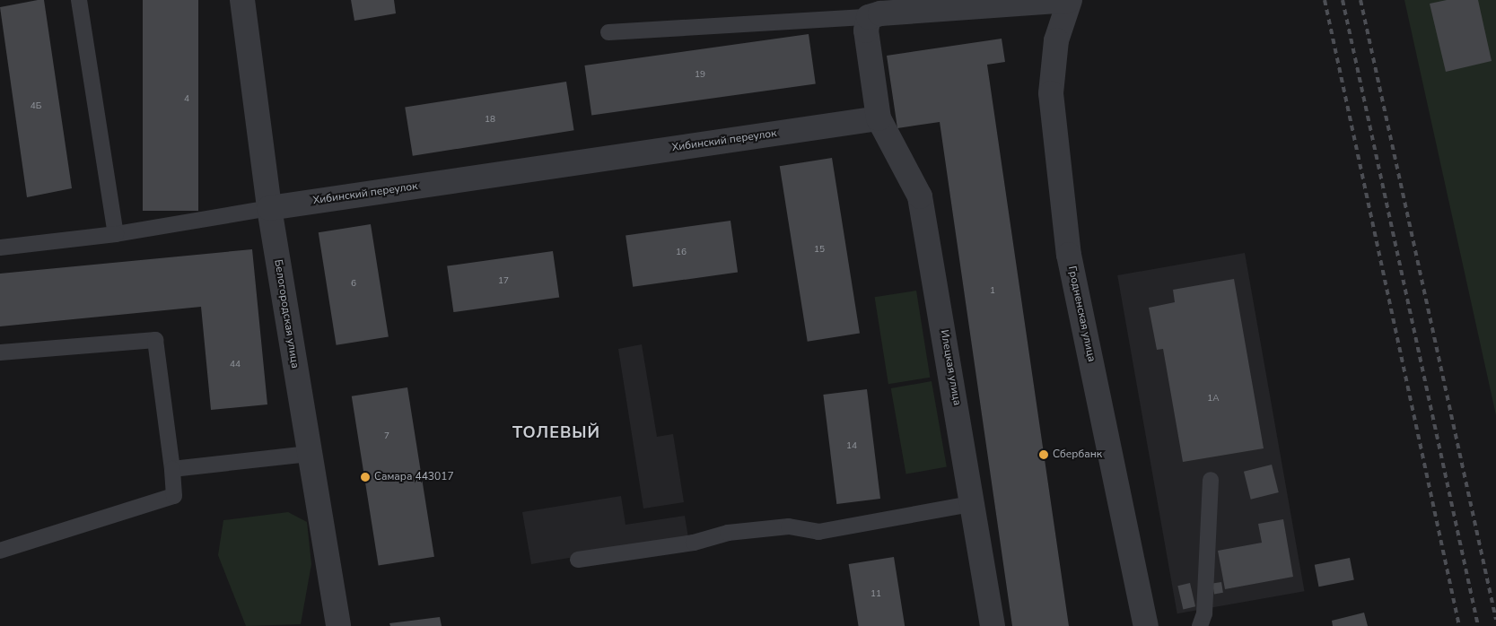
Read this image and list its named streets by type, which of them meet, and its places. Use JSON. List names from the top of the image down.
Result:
{
  "streets": {
    "street": [
      "Хибинский переулок",
      "Белогородская улица",
      "Гродненская улица",
      "Илецкая улица"
    ]
  },
  "crossings": [
    ["Хибинский переулок", "Белогородская улица"],
    ["Хибинский переулок", "Илецкая улица"]
  ],
  "districts": ["ТОЛЕВЫЙ"],
  "places": ["Сбербанк", "Самара 443017"],
  "house_numbers": [
    "19",
    "4",
    "4Б",
    "18",
    "15",
    "16",
    "17",
    "6",
    "1",
    "44",
    "1А",
    "7",
    "14",
    "11"
  ]
}
